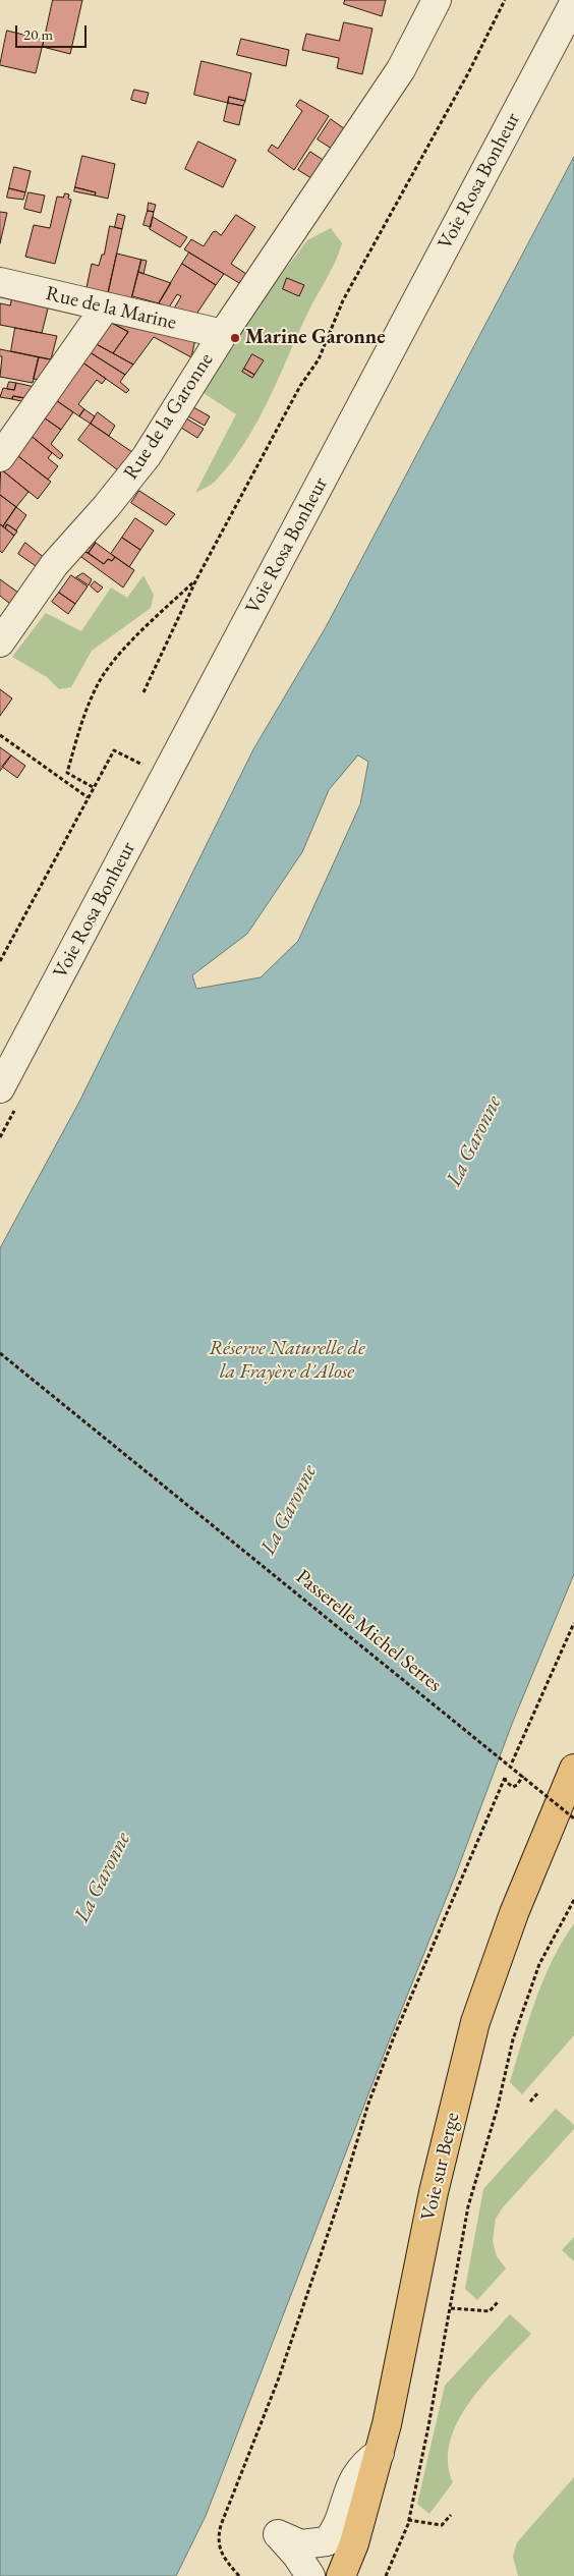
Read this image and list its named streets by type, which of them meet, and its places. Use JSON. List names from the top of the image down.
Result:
{
  "streets": {
    "main road": ["Voie sur Berge"],
    "street": ["Voie Rosa Bonheur", "Rue de la Marine", "Rue de la Garonne"],
    "path": ["Passerelle Michel Serres"]
  },
  "crossings": [
    ["Rue de la Marine", "Rue de la Garonne"]
  ],
  "water": ["La Garonne"],
  "parks": ["Réserve Naturelle de la Frayère d'Alose"],
  "places": ["Marine Garonne"],
  "scale_bar": "20 m"
}
